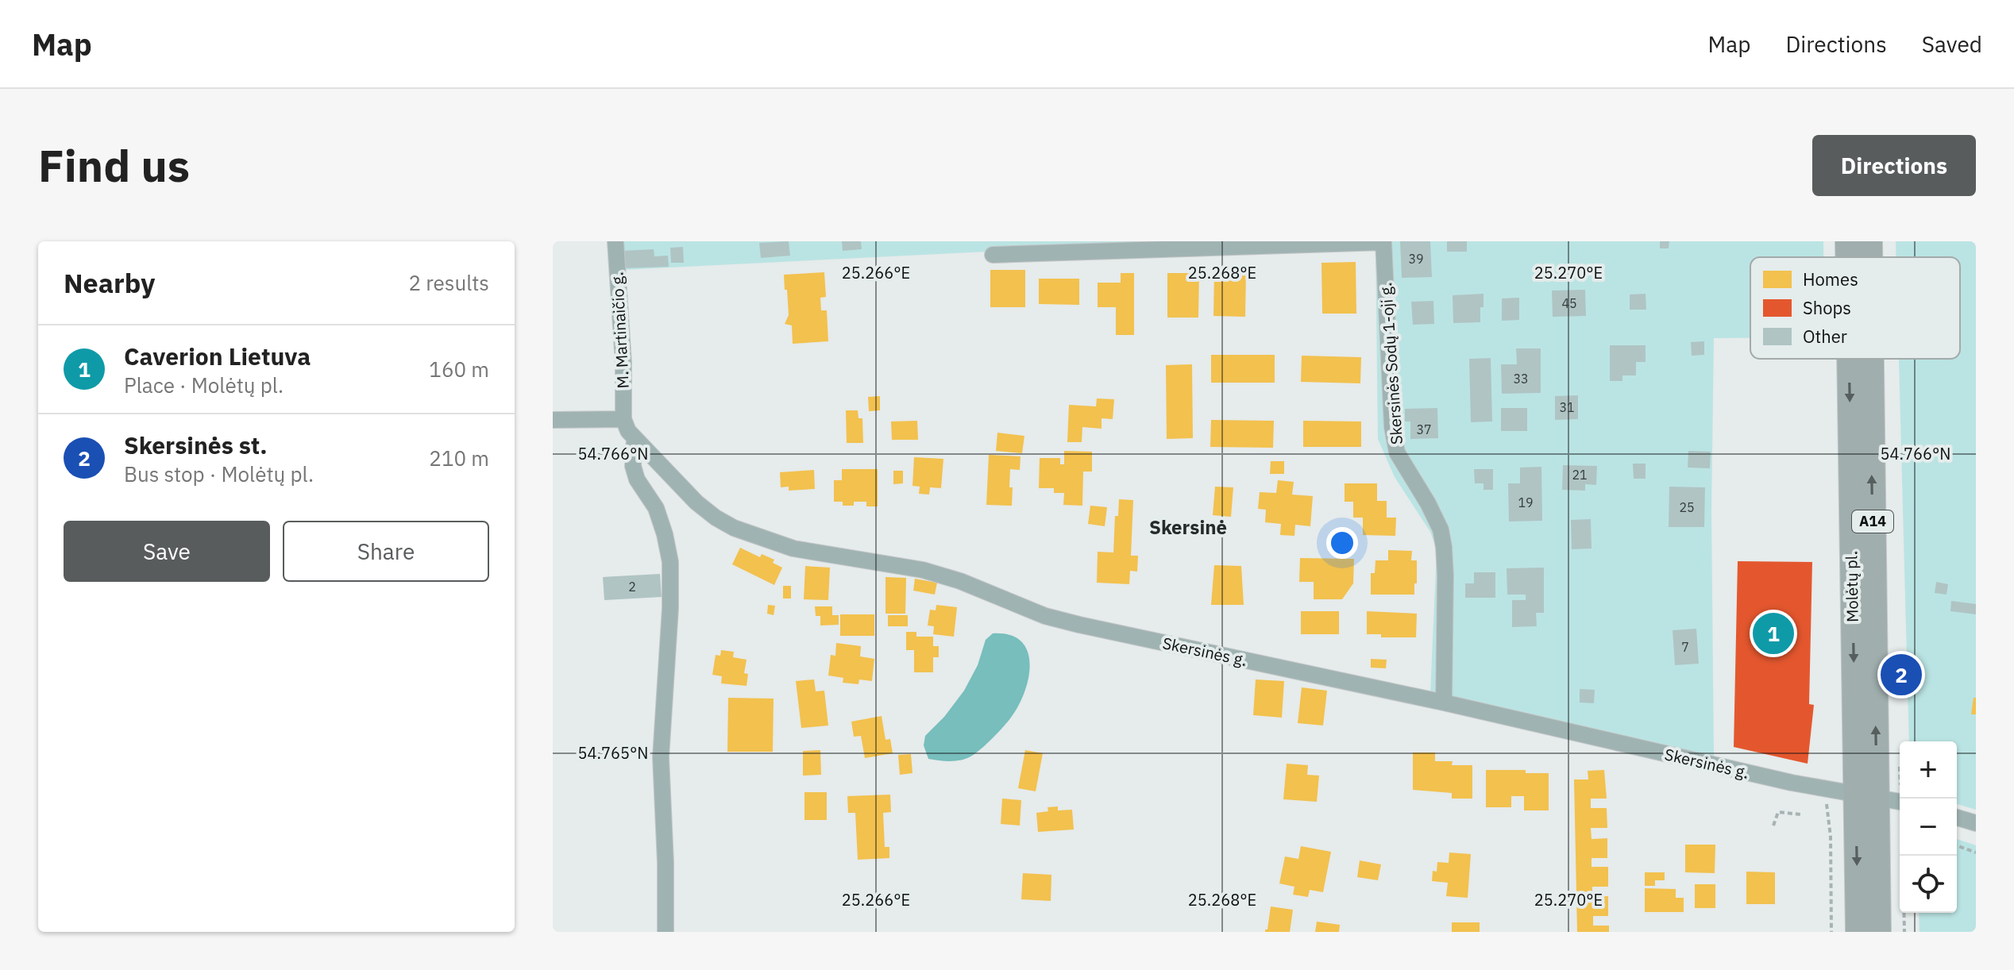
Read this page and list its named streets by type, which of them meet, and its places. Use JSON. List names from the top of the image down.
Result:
{
  "streets": {
    "highway": ["A14", "Molėtų pl."],
    "street": ["M. Martinaičio g.", "Skersinės Sodų 1-oji g.", "Skersinės g."]
  },
  "crossings": [
    ["M. Martinaičio g.", "Skersinės g."],
    ["Skersinės Sodų 1-oji g.", "Skersinės g."],
    ["Molėtų pl.", "Skersinės g."]
  ],
  "districts": ["Skersinė"],
  "house_numbers": [
    "39",
    "45",
    "33",
    "31",
    "37",
    "21",
    "19",
    "25",
    "2",
    "7"
  ],
  "legend": ["Homes", "Shops", "Other"],
  "page": {
    "header": "Map",
    "nav": ["Map", "Directions", "Saved"],
    "buttons": [
      "Directions",
      ["Save", "Share"]
    ],
    "title": "Find us",
    "heading": ["Nearby", "2 results"],
    "list": [
      {
        "mark": "1",
        "name": "Caverion Lietuva",
        "note": "Place · Molėtų pl.",
        "value": "160 m"
      },
      {
        "mark": "2",
        "name": "Skersinės st.",
        "note": "Bus stop · Molėtų pl.",
        "value": "210 m"
      }
    ],
    "pins": ["1", "2"],
    "map_buttons": ["+", "−"]
  },
  "coordinates": [
    "25.266°E",
    "25.268°E",
    "25.270°E",
    "54.766°N",
    "54.765°N"
  ]
}
